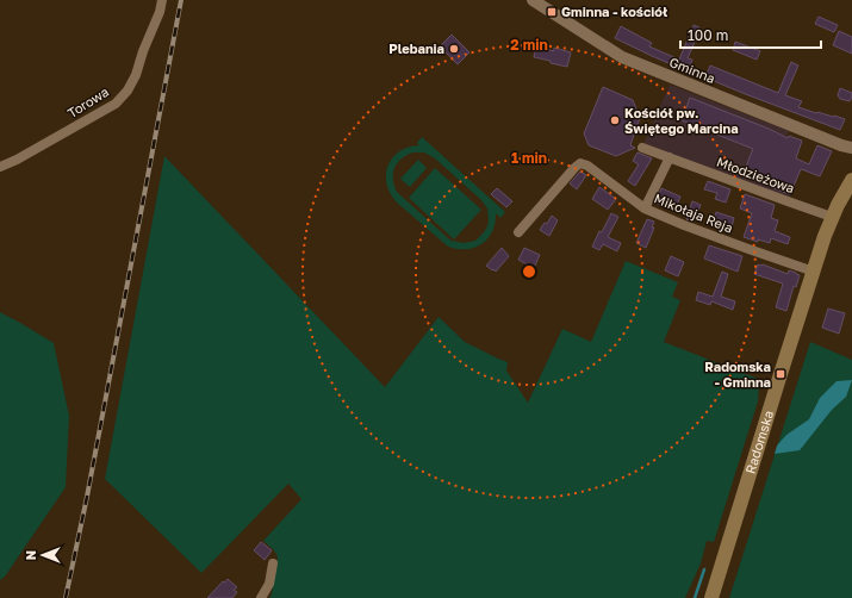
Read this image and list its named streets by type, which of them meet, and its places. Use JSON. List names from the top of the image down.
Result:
{
  "streets": {
    "main road": ["Radomska"],
    "street": [
      "Gminna",
      "Torowa",
      "Młodzieżowa",
      "Mikołaja Reja"
    ]
  },
  "crossings": [
    ["Młodzieżowa", "Radomska"],
    ["Mikołaja Reja", "Radomska"]
  ],
  "places": {
    "transit": ["Gminna - kościół", "Radomska - Gminna"],
    "other": ["Plebania", "Kościół pw. Świętego Marcina"]
  },
  "scale_bar": "100 m",
  "north": "left",
  "rings": ["2 min", "1 min"]
}
